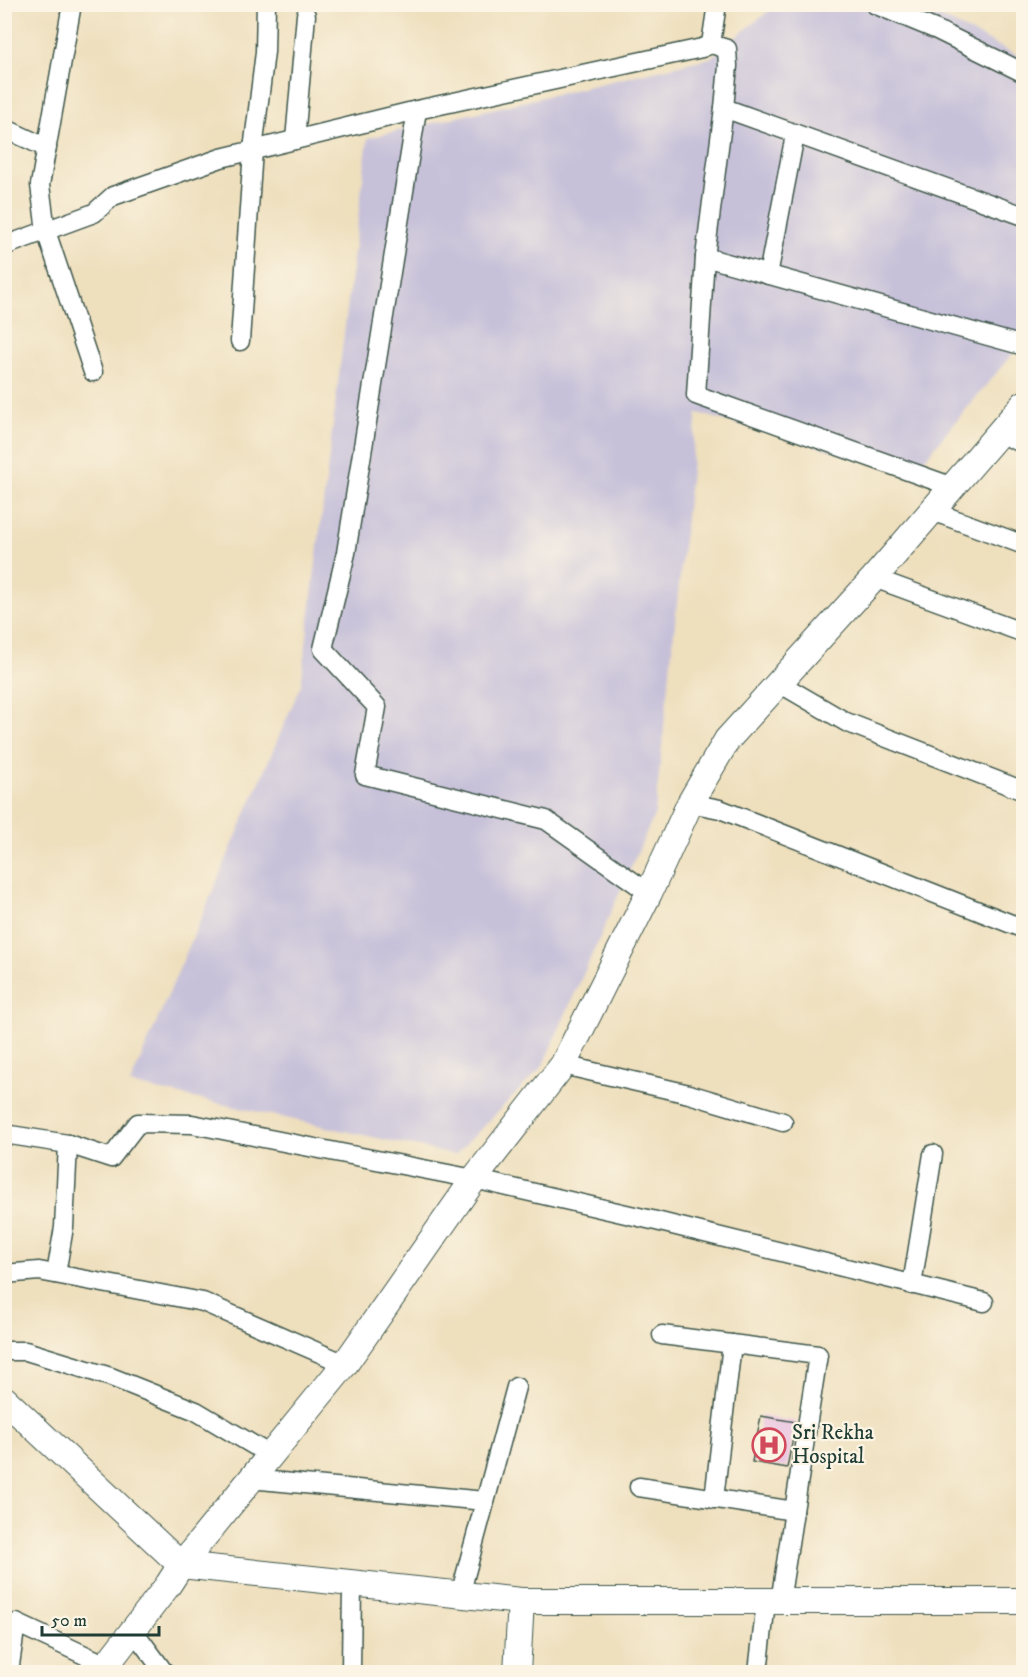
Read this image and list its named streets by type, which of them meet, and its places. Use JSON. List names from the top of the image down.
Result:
{
  "places": {
    "hospital": ["Sri Rekha Hospital"]
  },
  "scale_bar": "50 m"
}
